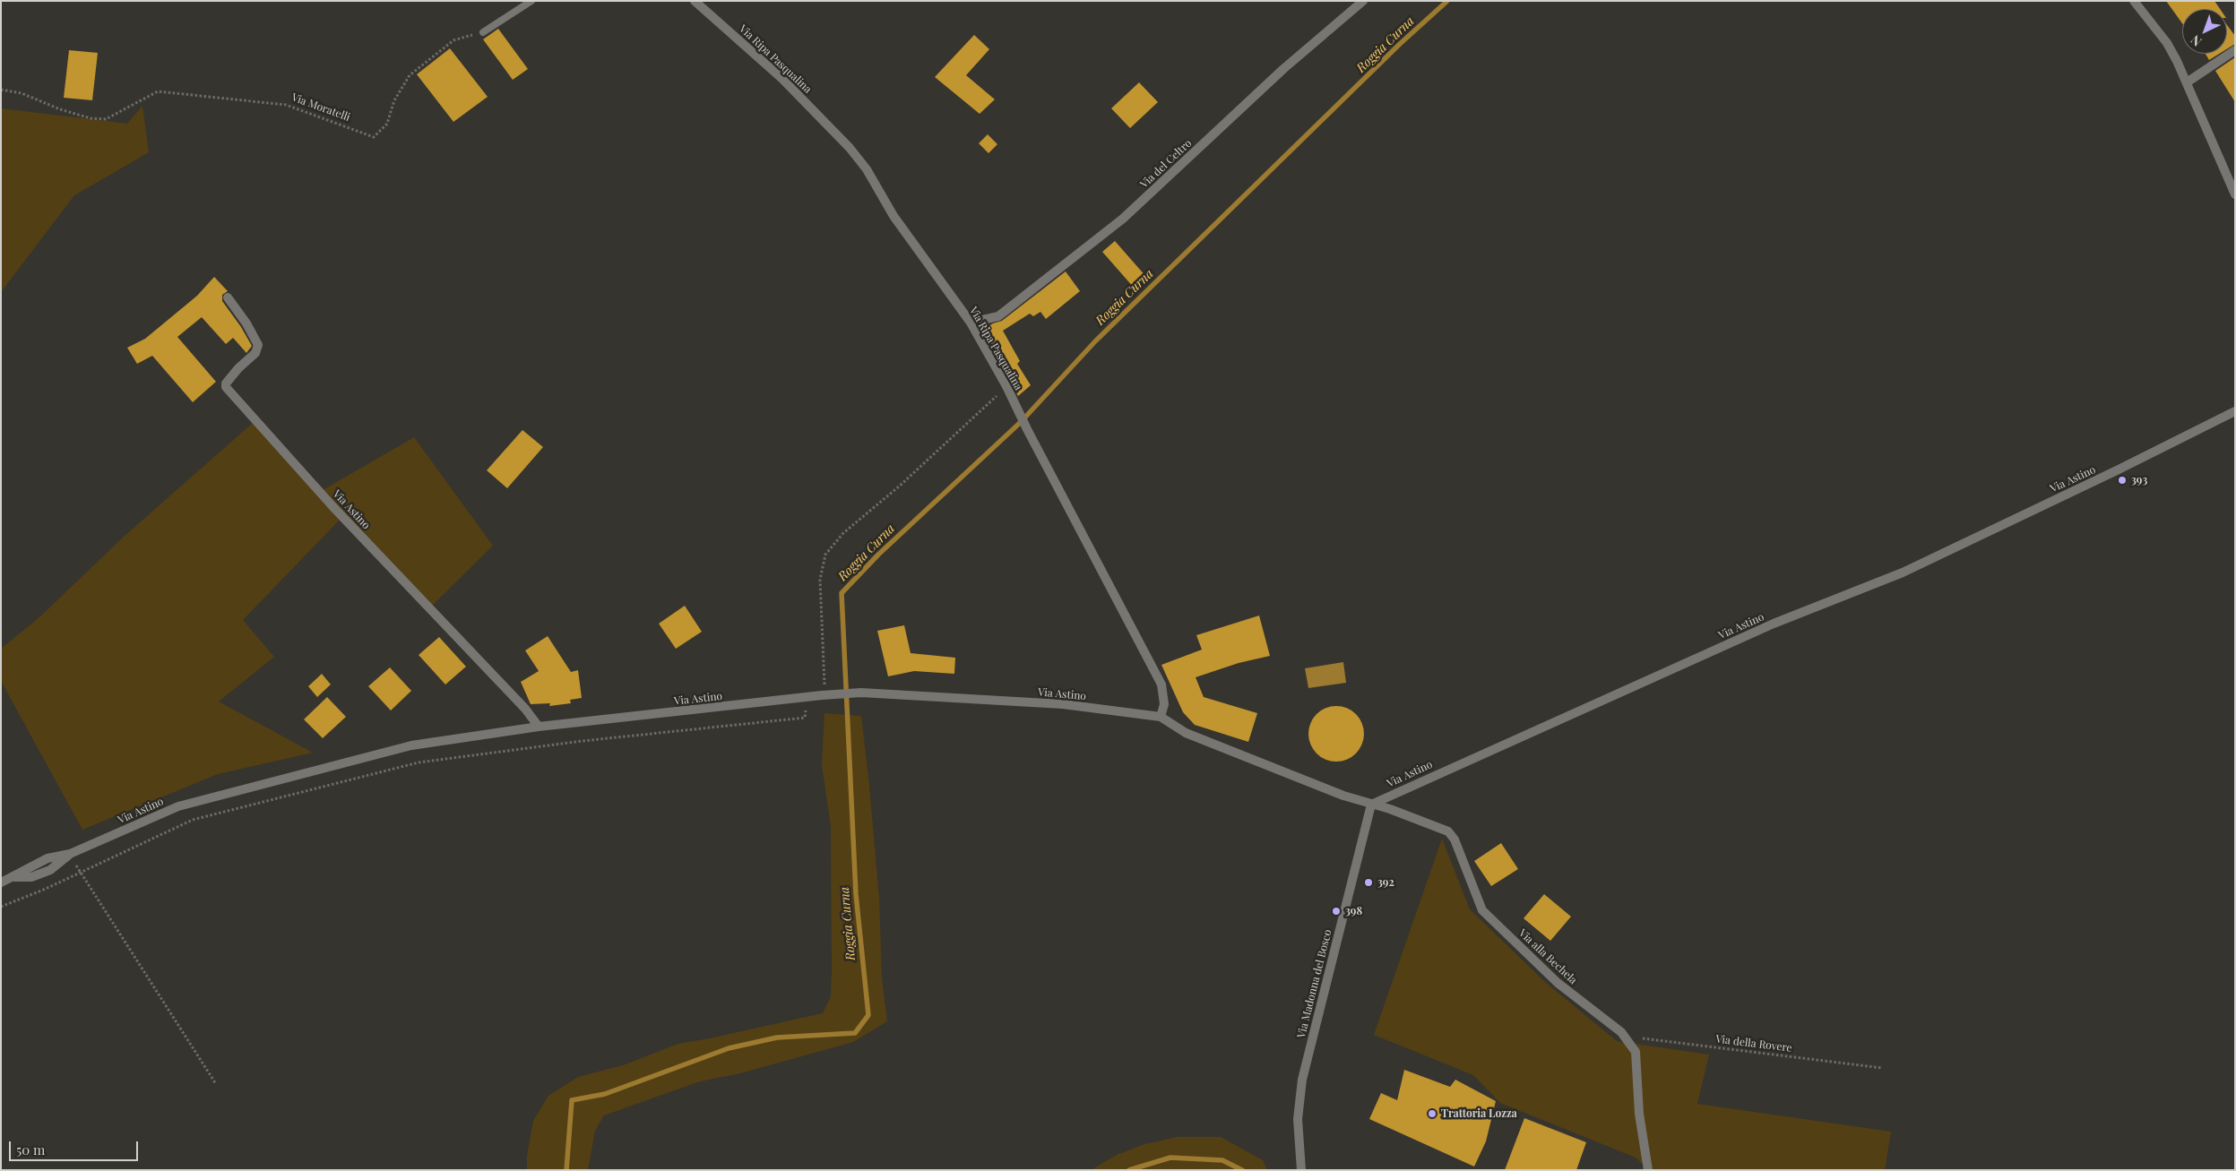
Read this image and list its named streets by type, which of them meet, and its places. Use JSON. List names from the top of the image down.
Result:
{
  "streets": {
    "street": [
      "Via Ripa Pasqualina",
      "Via del Celtro",
      "Via Astino",
      "Via alla Bechela",
      "Via Madonna del Bosco"
    ],
    "path": ["Via Moratelli", "Via della Rovere"]
  },
  "crossings": [
    ["Via Ripa Pasqualina", "Via del Celtro"],
    ["Via Ripa Pasqualina", "Via Astino"],
    ["Via Astino", "Via alla Bechela"],
    ["Via Astino", "Via Madonna del Bosco"],
    ["Via alla Bechela", "Via Madonna del Bosco"],
    ["Via alla Bechela", "Via della Rovere"]
  ],
  "water": ["Roggia Curna"],
  "places": [
    "393",
    "392",
    "398",
    "Trattoria Lozza"
  ],
  "scale_bar": "50 m",
  "north": "bottom left"
}
